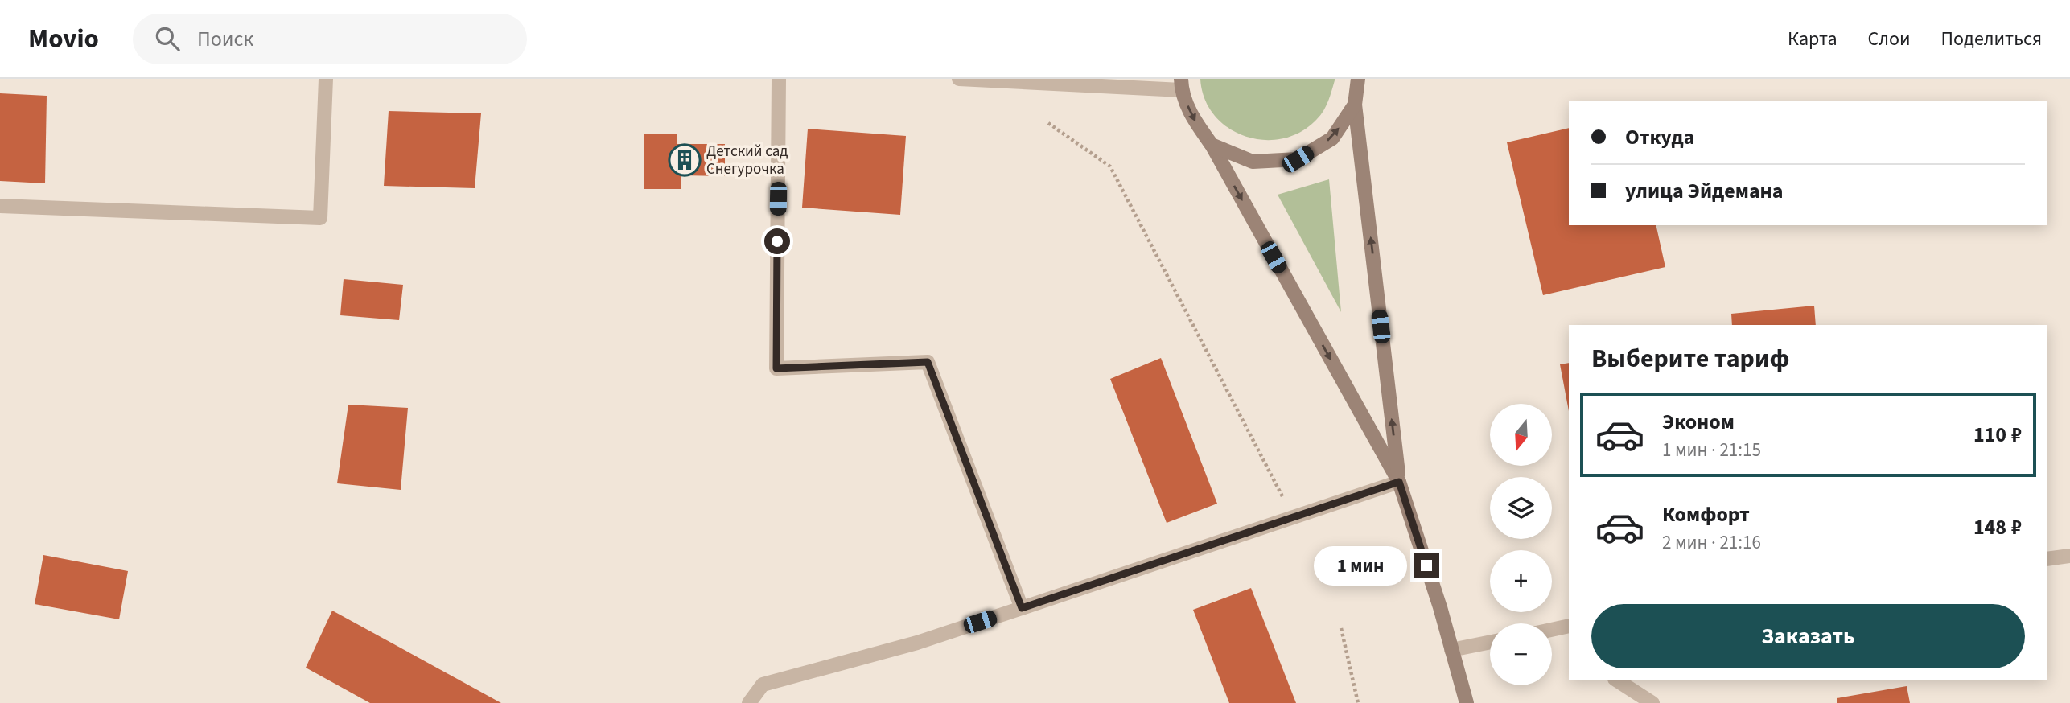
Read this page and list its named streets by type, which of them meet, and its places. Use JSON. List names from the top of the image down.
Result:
{
  "places": {
    "building": ["Детский сад Снегурочка"]
  },
  "north": "bottom",
  "page": {
    "header": "Movio",
    "search": "Поиск",
    "nav": ["Карта", "Слои", "Поделиться"],
    "banner": ["Откуда", "улица Эйдемана"],
    "heading": "Выберите тариф",
    "list": [
      {
        "name": "Эконом",
        "note": "1 мин · 21:15",
        "value": "110 ₽"
      },
      {
        "name": "Комфорт",
        "note": "2 мин · 21:16",
        "value": "148 ₽"
      }
    ],
    "map_buttons": ["+", "−"],
    "bubble": "1 мин",
    "buttons": "Заказать"
  }
}
